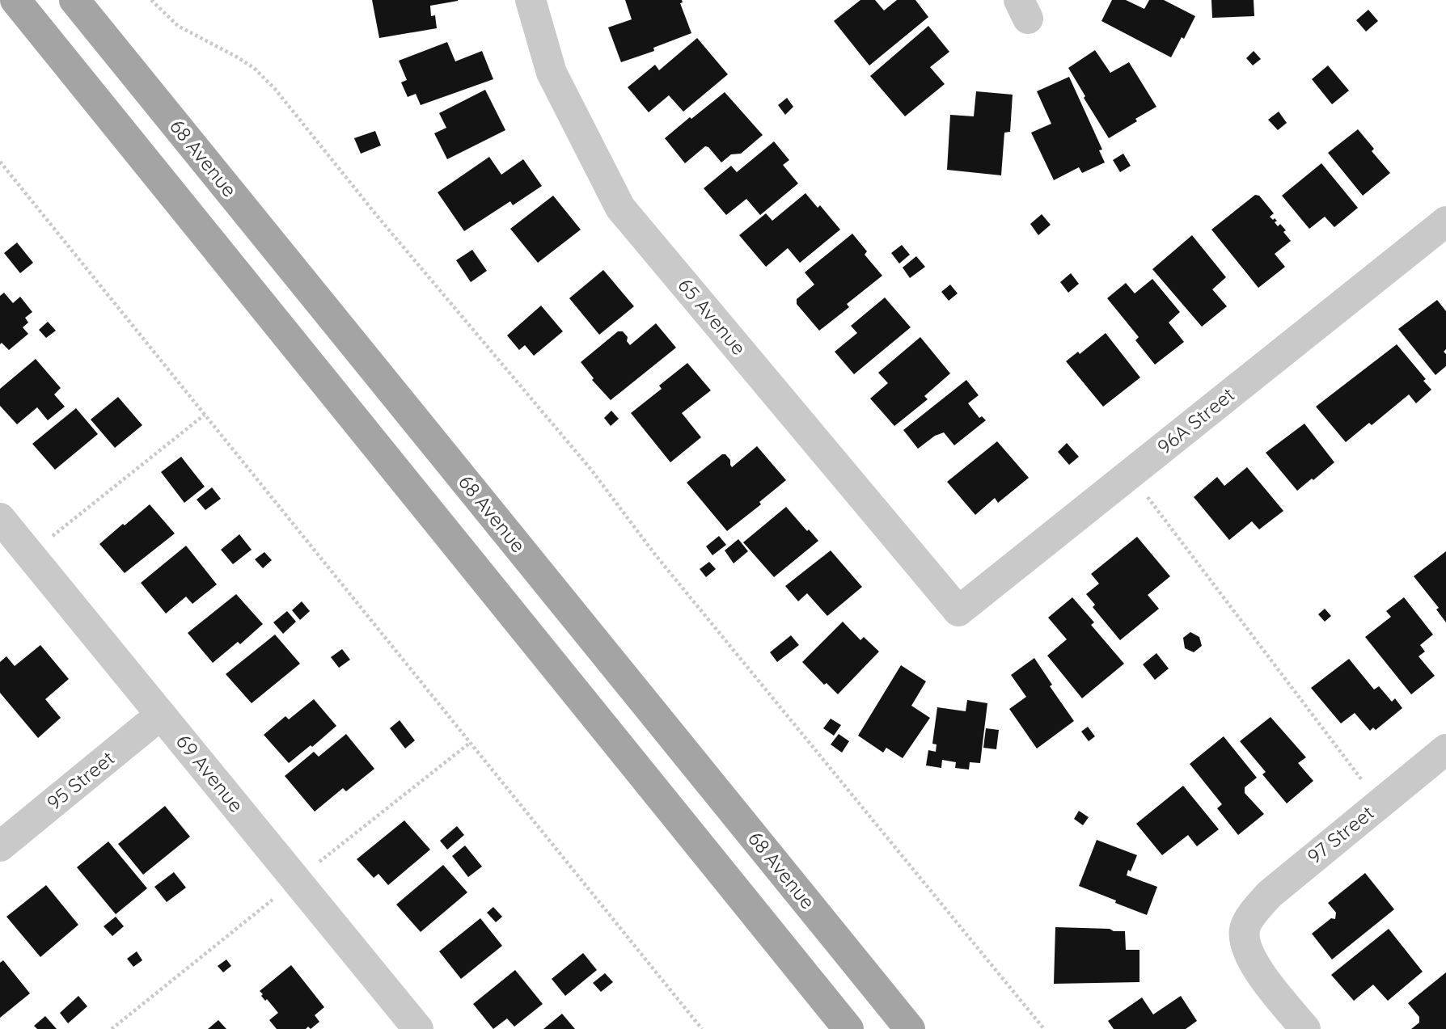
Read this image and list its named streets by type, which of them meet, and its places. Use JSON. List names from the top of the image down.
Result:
{
  "streets": {
    "main road": ["68 Avenue"],
    "street": [
      "65 Avenue",
      "96A Street",
      "69 Avenue",
      "95 Street",
      "97 Street"
    ]
  },
  "crossings": [
    ["65 Avenue", "96A Street"],
    ["69 Avenue", "95 Street"]
  ]
}
